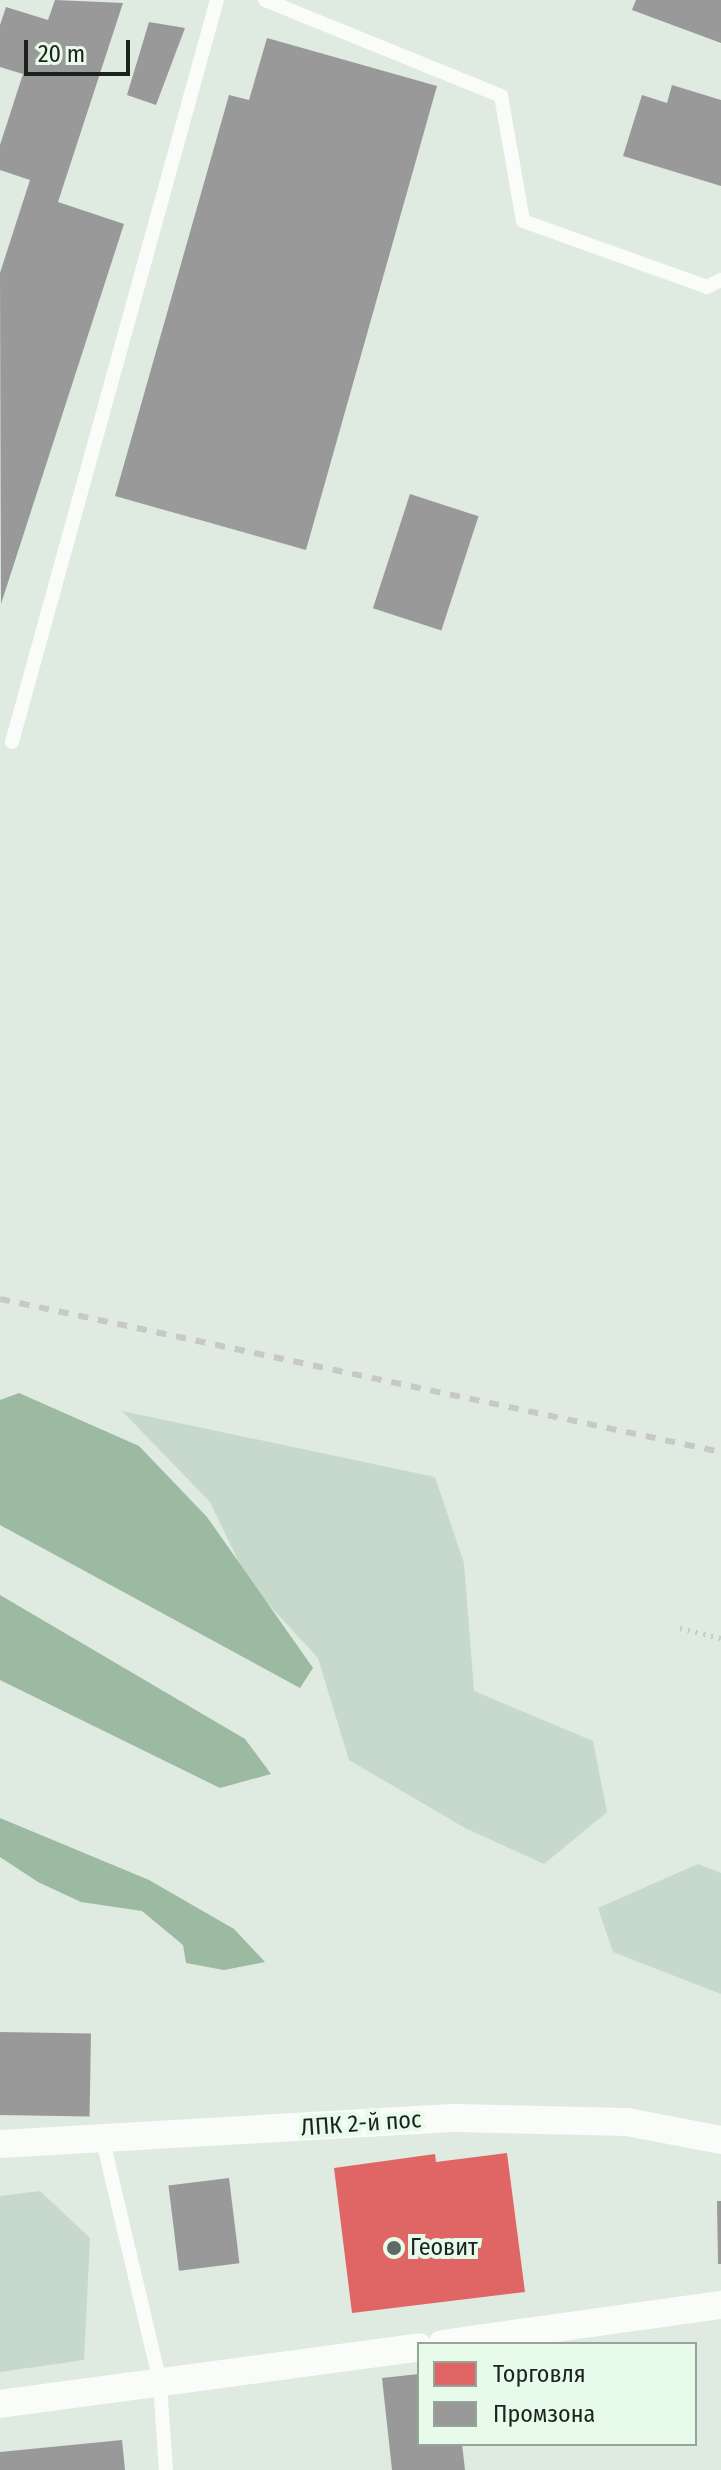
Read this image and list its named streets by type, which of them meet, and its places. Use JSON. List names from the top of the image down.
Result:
{
  "streets": {
    "street": ["ЛПК 2-й пос"]
  },
  "places": ["Геовит"],
  "legend": ["Торговля", "Промзона"],
  "scale_bar": "20 m"
}
